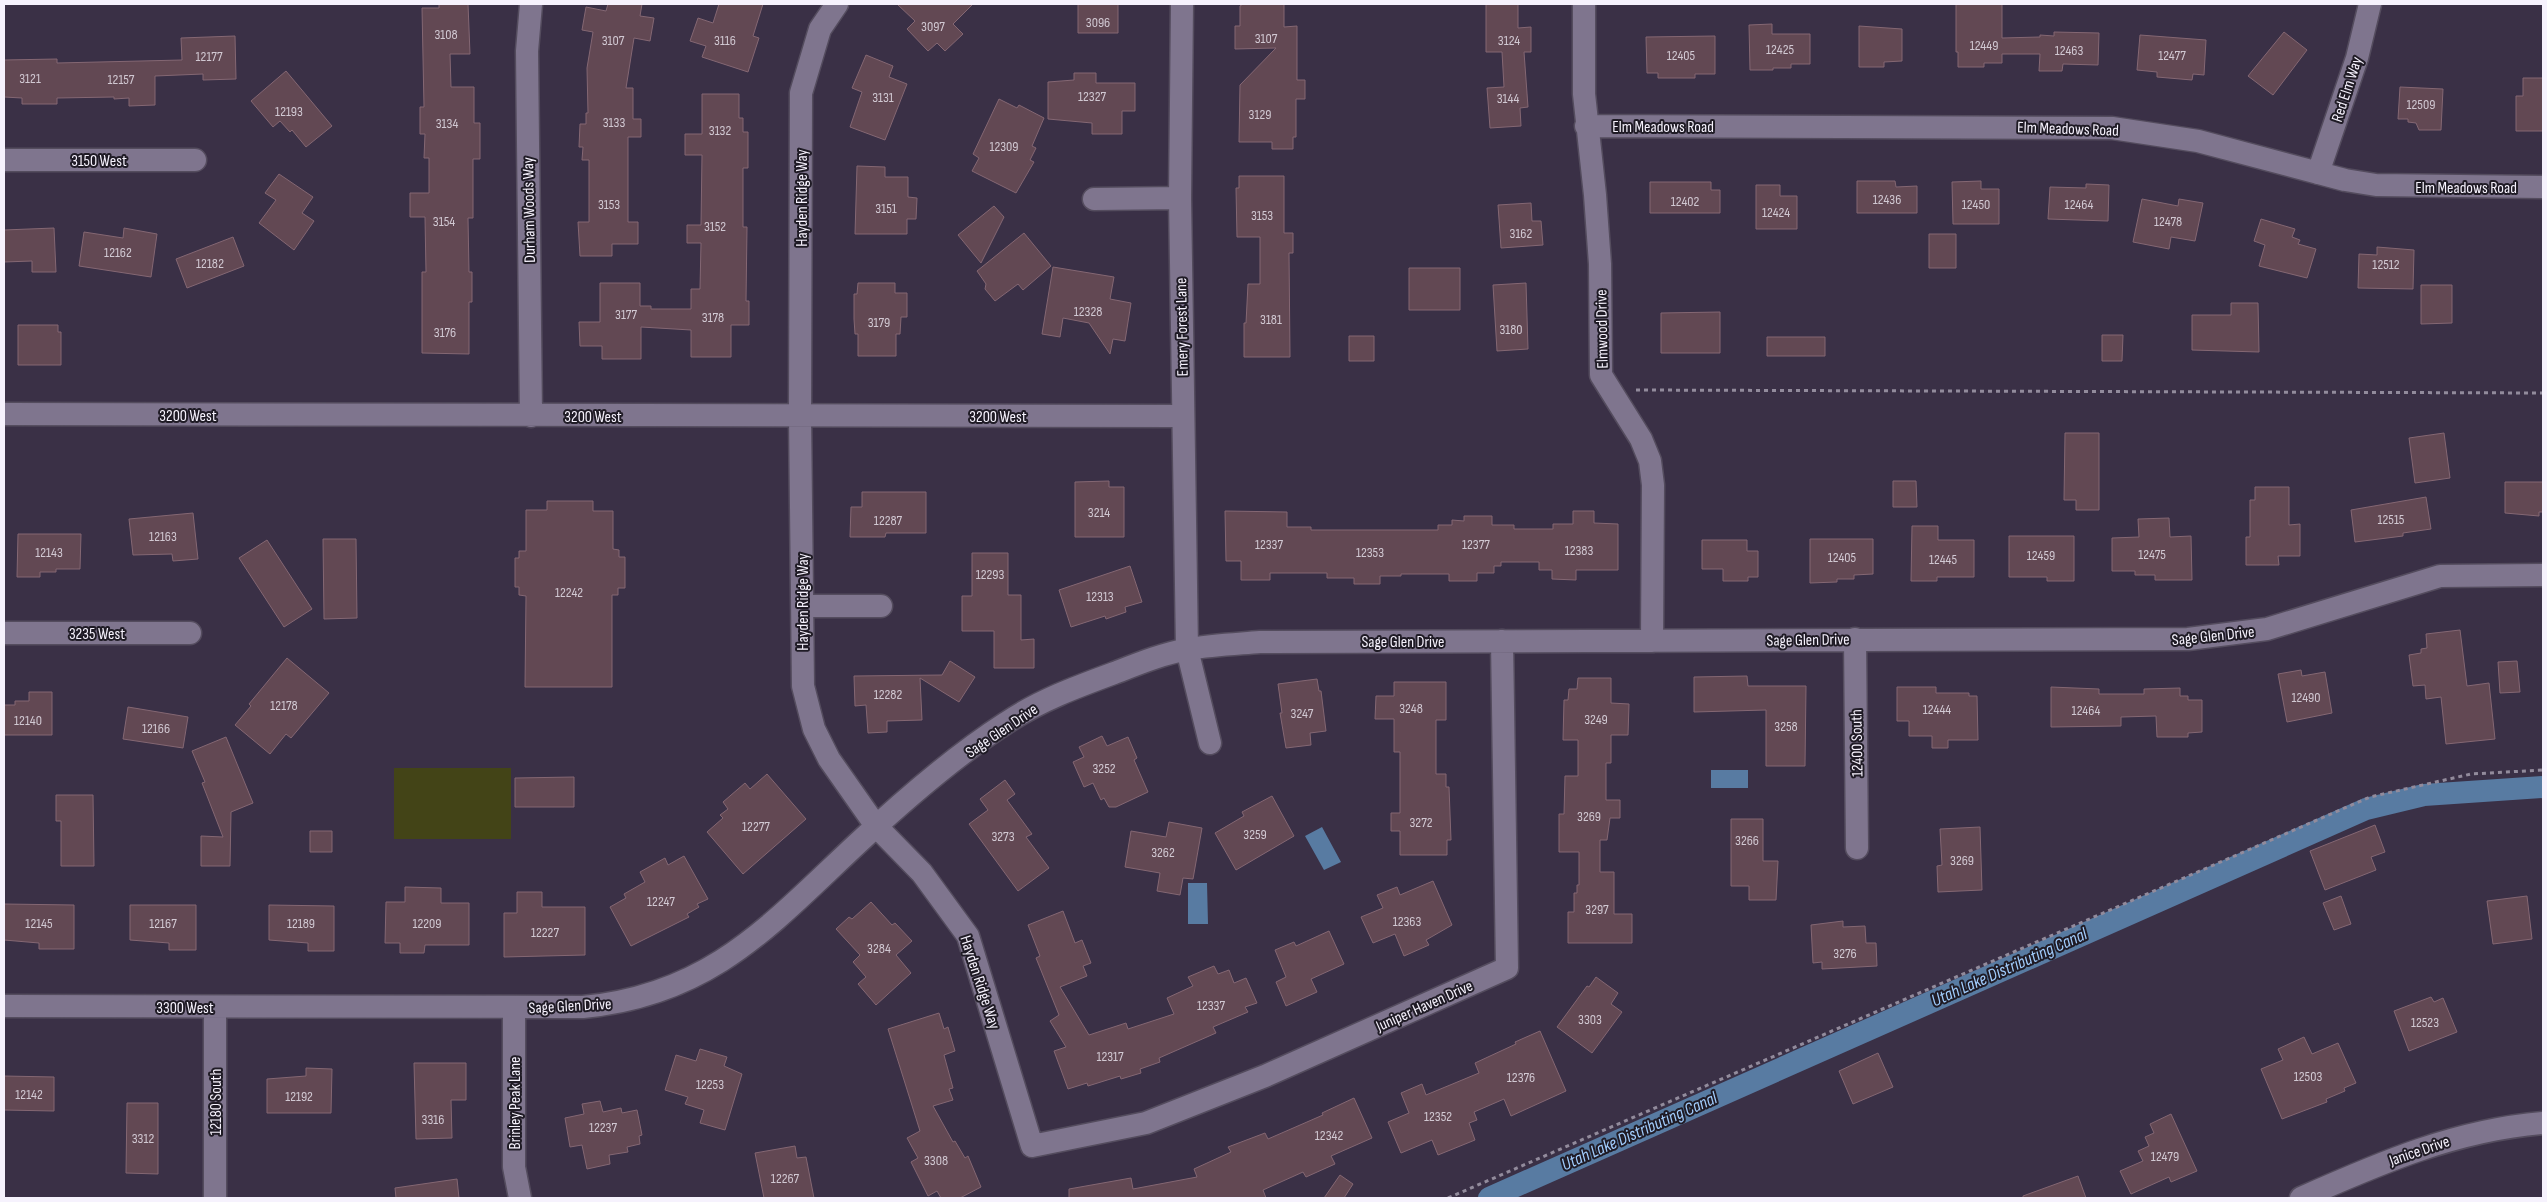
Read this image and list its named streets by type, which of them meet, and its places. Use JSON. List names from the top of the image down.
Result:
{
  "streets": {
    "street": [
      "Red Elm Way",
      "Elm Meadows Road",
      "3150 West",
      "Hayden Ridge Way",
      "Durham Woods Way",
      "Emery Forest Lane",
      "Elmwood Drive",
      "3200 West",
      "3235 West",
      "Sage Glen Drive",
      "12400 South",
      "Juniper Haven Drive",
      "3300 West",
      "12180 South",
      "Brinley Peak Lane",
      "Janice Drive"
    ]
  },
  "crossings": [
    ["Red Elm Way", "Elm Meadows Road"],
    ["Elm Meadows Road", "Elmwood Drive"],
    ["Hayden Ridge Way", "3200 West"],
    ["Hayden Ridge Way", "Sage Glen Drive"],
    ["Hayden Ridge Way", "Juniper Haven Drive"],
    ["Durham Woods Way", "3200 West"],
    ["Emery Forest Lane", "3200 West"],
    ["Emery Forest Lane", "Sage Glen Drive"],
    ["Elmwood Drive", "Sage Glen Drive"],
    ["Sage Glen Drive", "12400 South"],
    ["Sage Glen Drive", "Juniper Haven Drive"],
    ["Sage Glen Drive", "3300 West"],
    ["Sage Glen Drive", "Brinley Peak Lane"],
    ["3300 West", "12180 South"]
  ],
  "water": ["Utah Lake Distributing Canal"],
  "house_numbers": [
    "3096",
    "3097",
    "3108",
    "3107",
    "3107",
    "3116",
    "3124",
    "12449",
    "12425",
    "12463",
    "12405",
    "12477",
    "12177",
    "3121",
    "12157",
    "12327",
    "3131",
    "3144",
    "12509",
    "12193",
    "3129",
    "3133",
    "3134",
    "3132",
    "12309",
    "12436",
    "12402",
    "3153",
    "12450",
    "12464",
    "3151",
    "12424",
    "3153",
    "3154",
    "12478",
    "3152",
    "3162",
    "12162",
    "12182",
    "12512",
    "12328",
    "3177",
    "3178",
    "3181",
    "3179",
    "3180",
    "3176",
    "3214",
    "12515",
    "12287",
    "12163",
    "12337",
    "12377",
    "12383",
    "12143",
    "12353",
    "12475",
    "12459",
    "12405",
    "12445",
    "12293",
    "12242",
    "12313",
    "12282",
    "12490",
    "12178",
    "3248",
    "12444",
    "12464",
    "3247",
    "3249",
    "12140",
    "3258",
    "12166",
    "3252",
    "3269",
    "3272",
    "12277",
    "3259",
    "3273",
    "3266",
    "3262",
    "3269",
    "12247",
    "3297",
    "12363",
    "12145",
    "12167",
    "12189",
    "12209",
    "12227",
    "3284",
    "3276",
    "12337",
    "3303",
    "12523",
    "12317",
    "12503",
    "12376",
    "12253",
    "12142",
    "12192",
    "12352",
    "3316",
    "12237",
    "12342",
    "3312",
    "12479",
    "3308",
    "12267"
  ]
}
